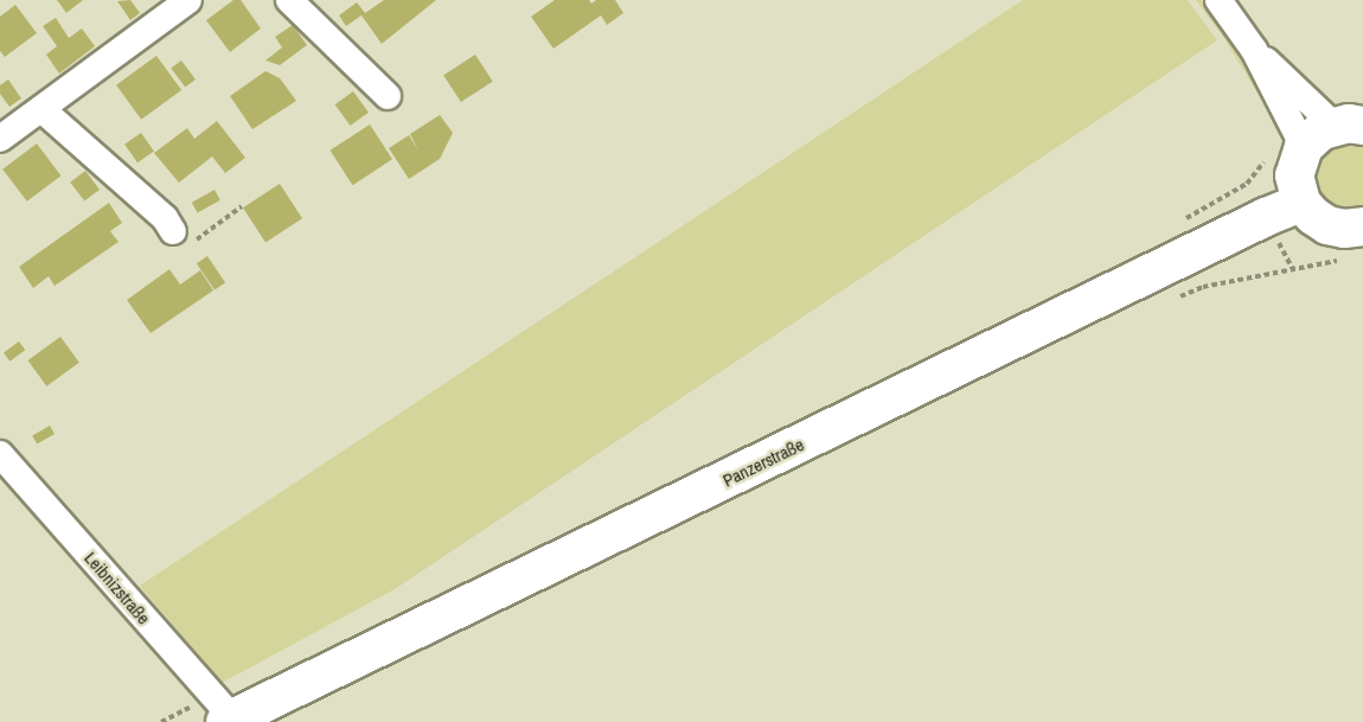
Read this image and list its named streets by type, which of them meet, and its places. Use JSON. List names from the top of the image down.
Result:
{
  "streets": {
    "street": ["Panzerstraße", "Leibnizstraße"]
  },
  "crossings": [
    ["Panzerstraße", "Leibnizstraße"]
  ]
}
